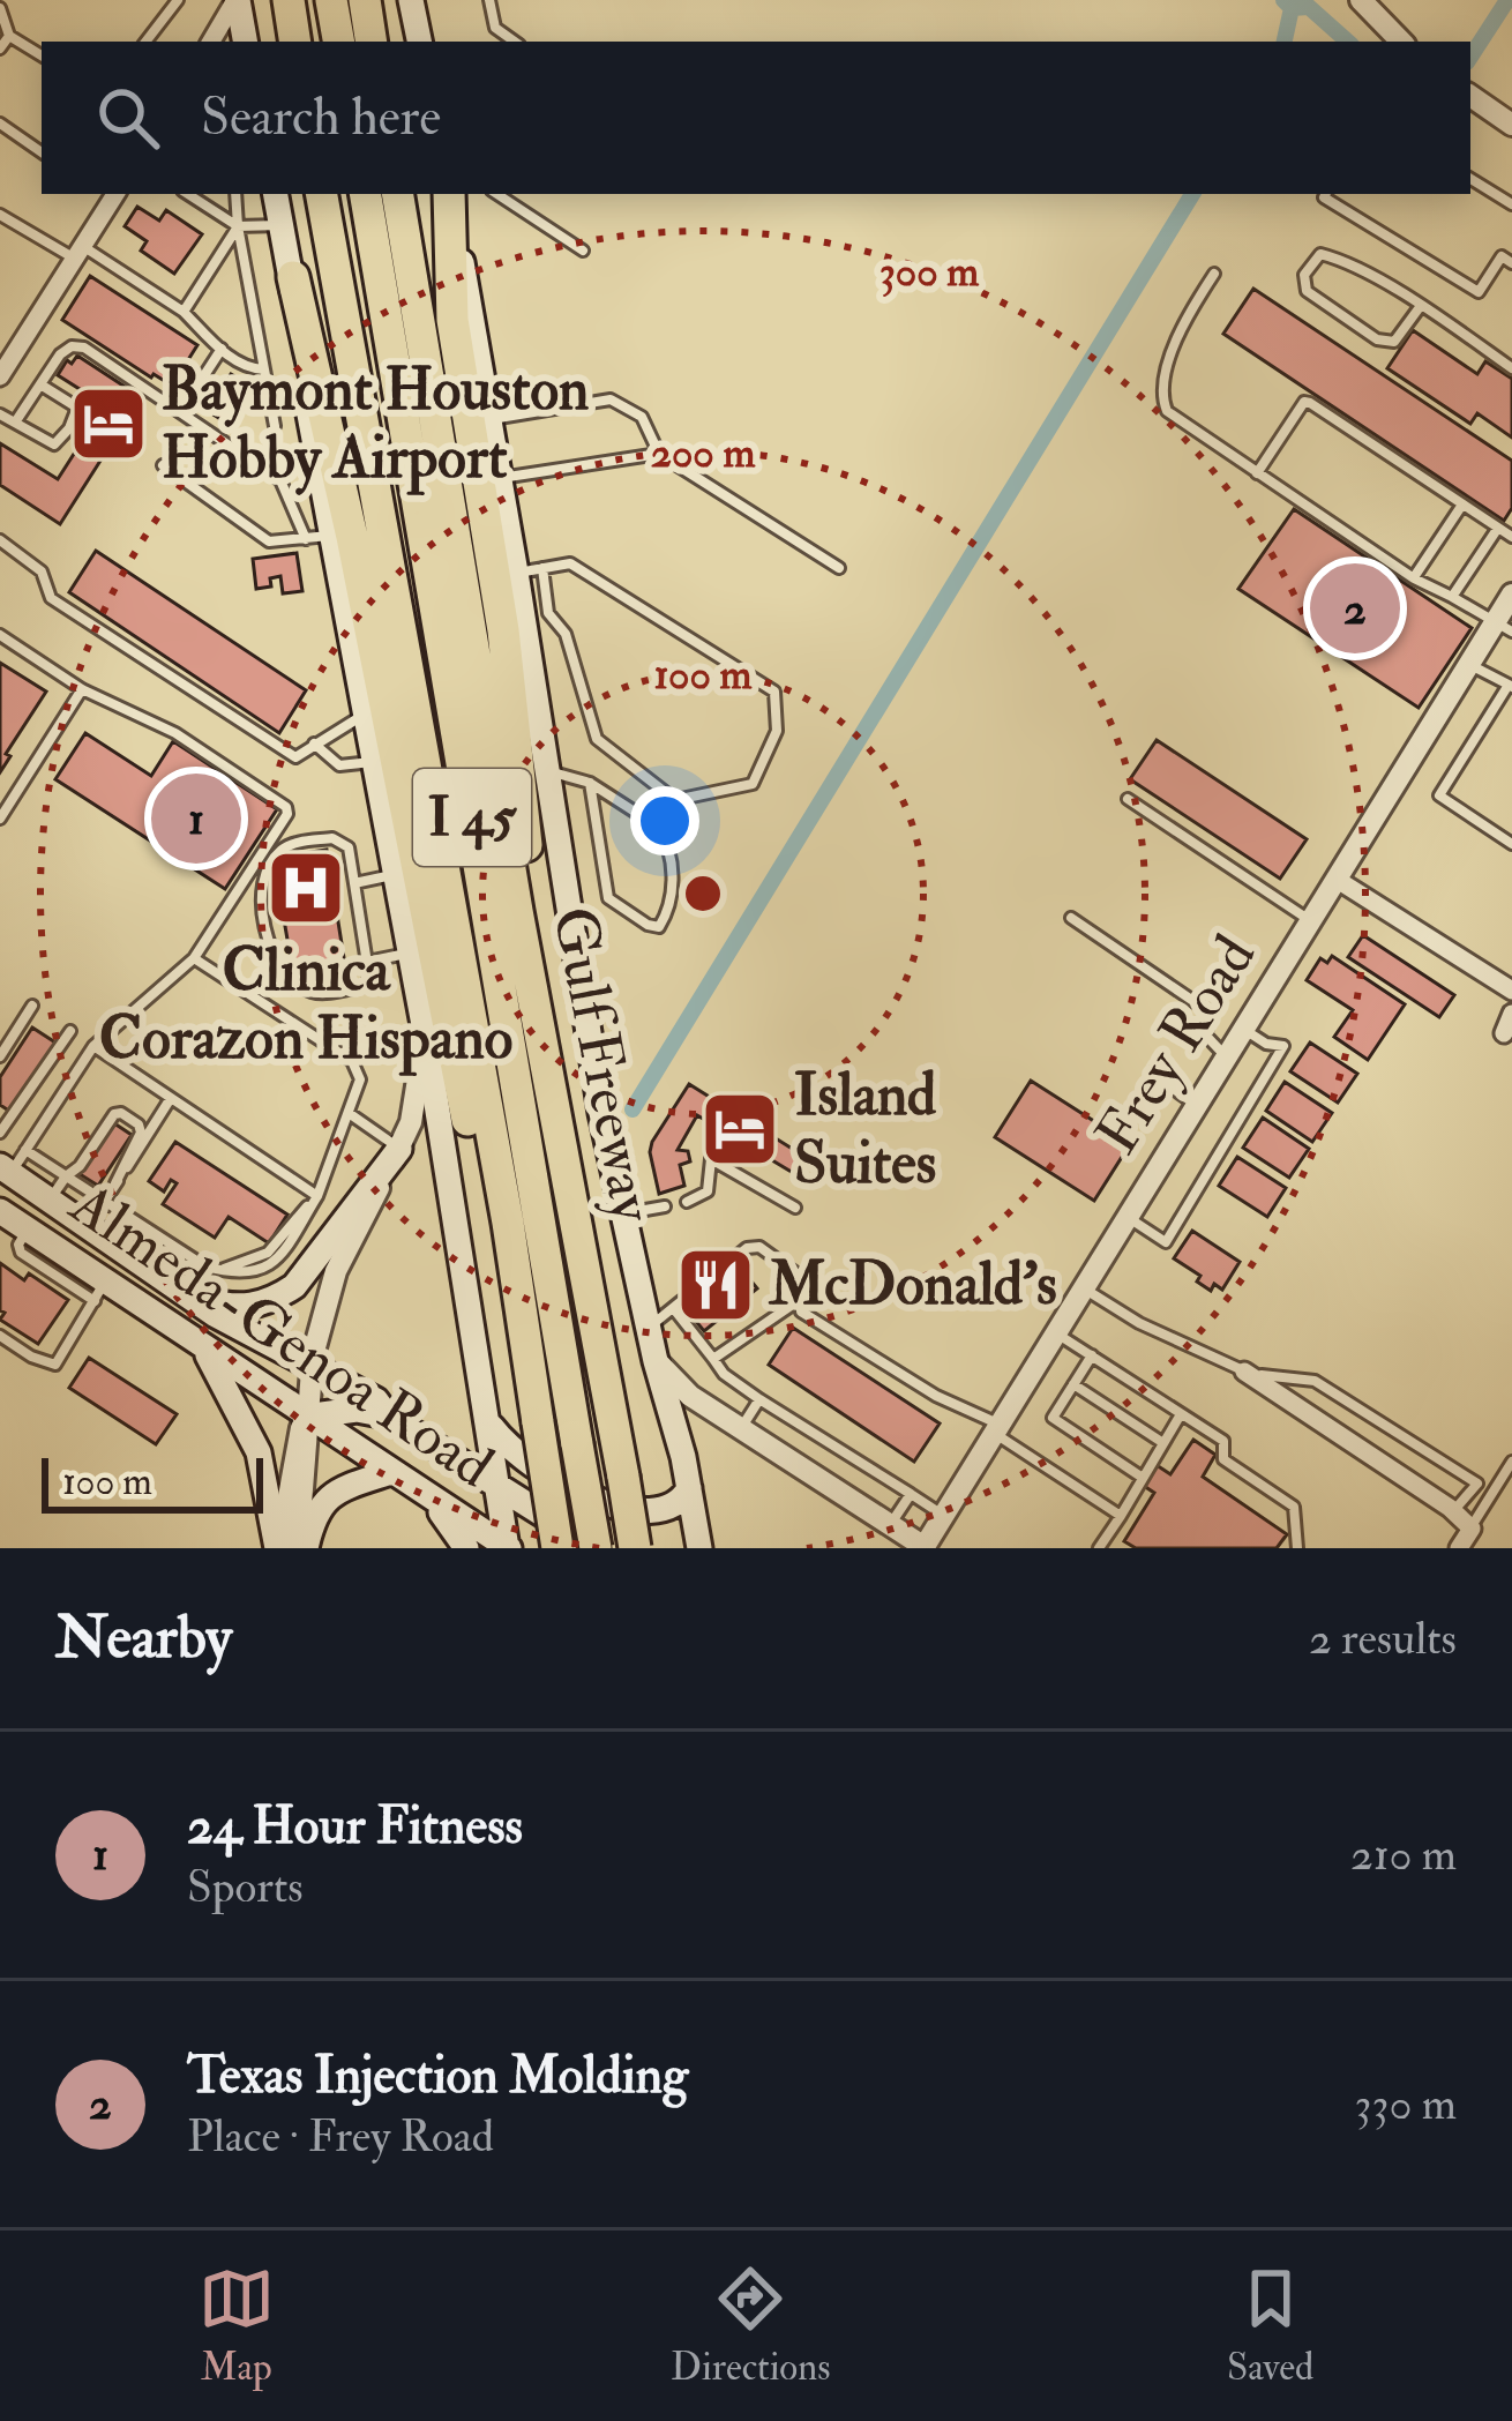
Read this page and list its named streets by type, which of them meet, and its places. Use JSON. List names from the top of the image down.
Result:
{
  "streets": {
    "highway": ["I 45", "Gulf Freeway"],
    "main road": ["Almeda-Genoa Road"],
    "street": ["Frey Road"]
  },
  "crossings": [
    ["Gulf Freeway", "Almeda-Genoa Road"]
  ],
  "places": {
    "hotel": ["Baymont Houston Hobby Airport", "Island Suites"],
    "hospital": ["Clinica Corazon Hispano"],
    "restaurant": ["McDonald's"]
  },
  "scale_bar": "100 m",
  "page": {
    "search": "Search here",
    "pins": ["2", "1"],
    "scale": "100 m",
    "heading": ["Nearby", "2 results"],
    "list": [
      {
        "mark": "1",
        "name": "24 Hour Fitness",
        "note": "Sports",
        "value": "210 m"
      },
      {
        "mark": "2",
        "name": "Texas Injection Molding",
        "note": "Place · Frey Road",
        "value": "330 m"
      }
    ],
    "nav": ["Map", "Directions", "Saved"]
  },
  "rings": ["300 m", "200 m", "100 m"]
}
